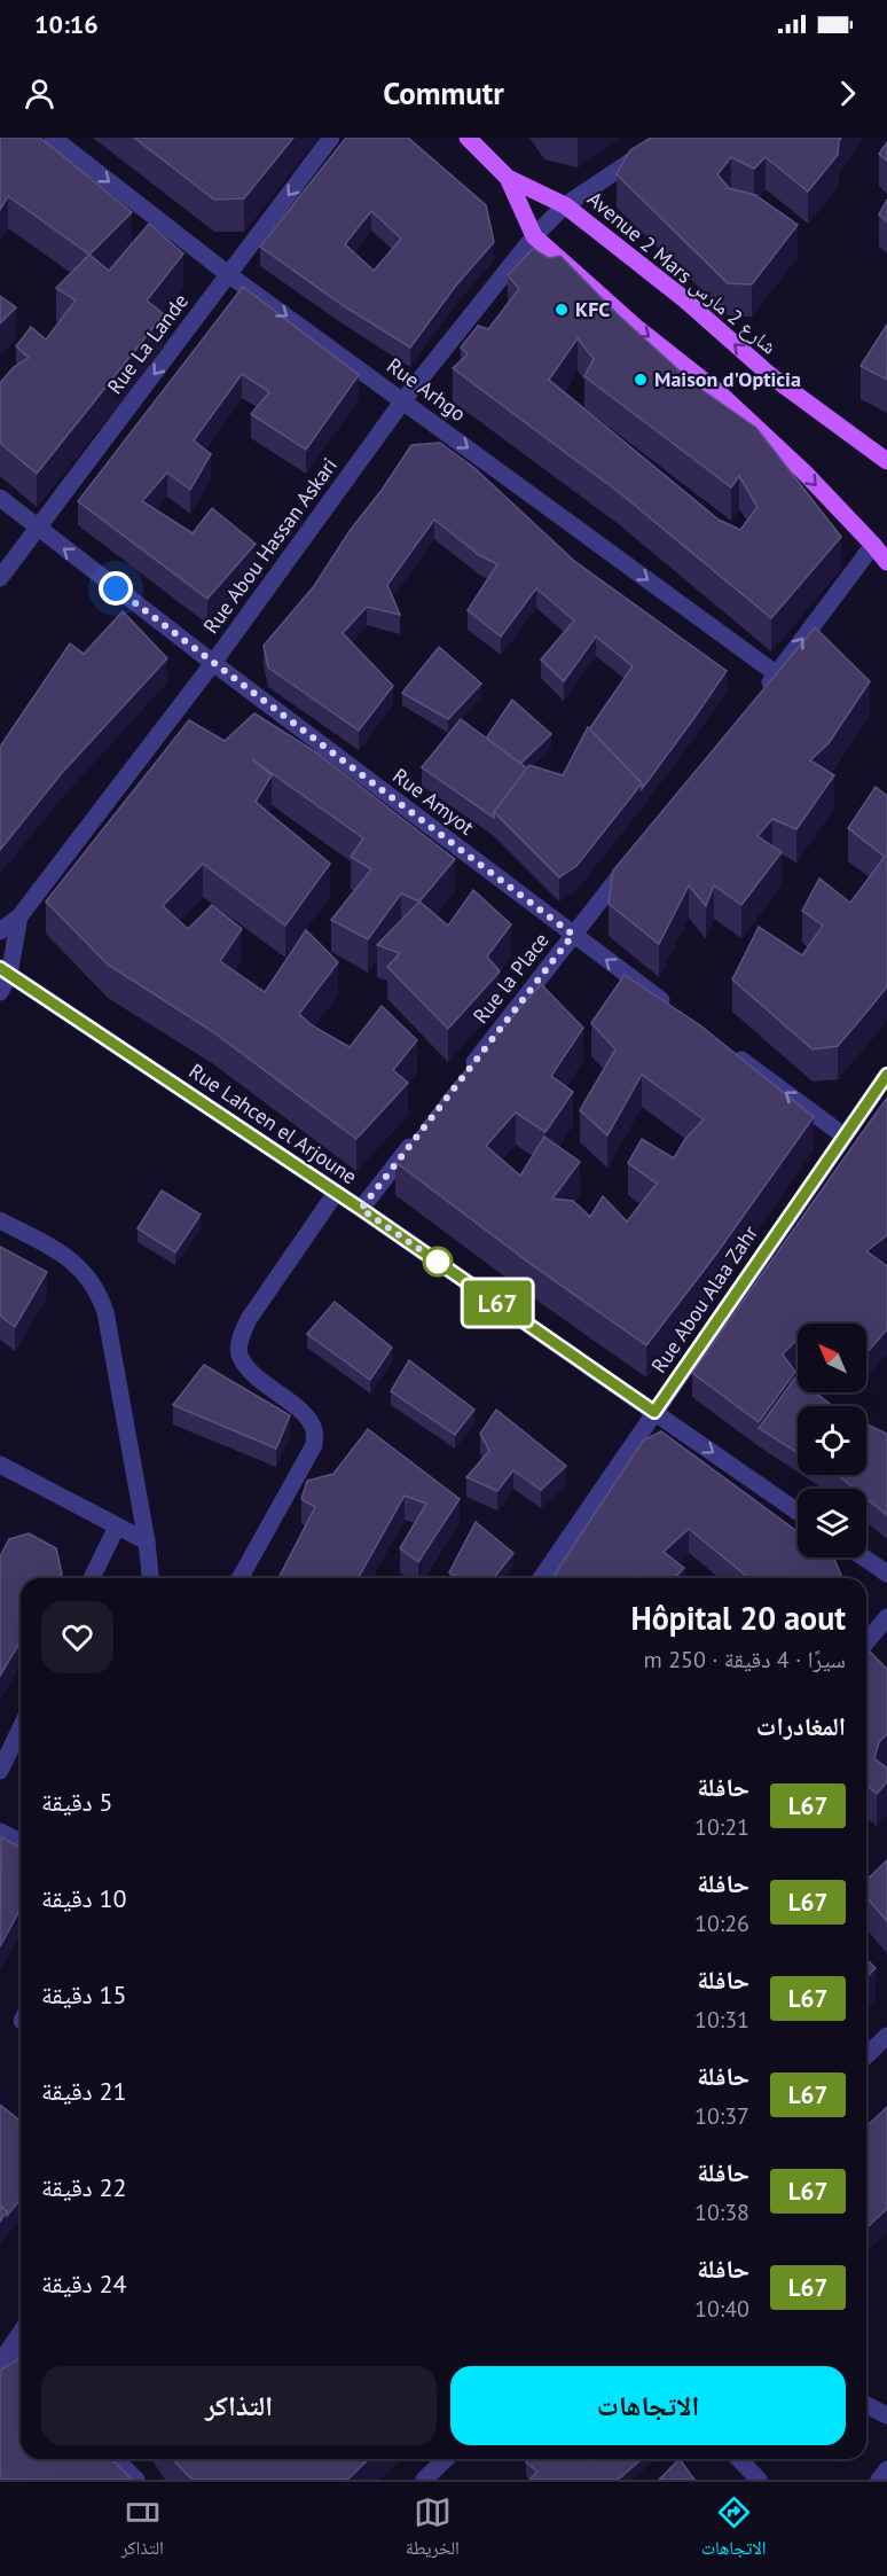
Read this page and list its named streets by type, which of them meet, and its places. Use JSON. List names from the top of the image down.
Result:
{
  "streets": {
    "main road": ["Avenue 2 Mars شارع 2 مارس"],
    "street": [
      "Rue La Lande",
      "Rue Arhgo",
      "Rue Abou Hassan Askari",
      "Rue Amyot",
      "Rue la Place",
      "Rue Lahcen el Arjoune",
      "Rue Abou Alaa Zahr"
    ]
  },
  "crossings": [
    ["Avenue 2 Mars شارع 2 مارس", "Rue Abou Hassan Askari"],
    ["Rue La Lande", "Rue Arhgo"],
    ["Rue La Lande", "Rue Amyot"],
    ["Rue Arhgo", "Rue Abou Hassan Askari"],
    ["Rue Abou Hassan Askari", "Rue Amyot"],
    ["Rue Abou Hassan Askari", "Rue Lahcen el Arjoune"],
    ["Rue Amyot", "Rue la Place"],
    ["Rue Lahcen el Arjoune", "Rue Abou Alaa Zahr"]
  ],
  "one_way": ["Rue La Lande", "Rue Arhgo", "Rue Amyot"],
  "places": ["KFC", "Maison d'Opticia"],
  "lines": ["bus line L67"],
  "north": "top left",
  "page": {
    "status": "10:16",
    "header": "Commutr",
    "on_map": "L67",
    "heading": [
      ["Hôpital 20 aout", "سيرًا · 4 دقيقة · 250 m"],
      "المغادرات"
    ],
    "list": [
      {
        "mark": "L67",
        "name": "حافلة",
        "note": "10:21",
        "value": "5 دقيقة"
      },
      {
        "mark": "L67",
        "name": "حافلة",
        "note": "10:26",
        "value": "10 دقيقة"
      },
      {
        "mark": "L67",
        "name": "حافلة",
        "note": "10:31",
        "value": "15 دقيقة"
      },
      {
        "mark": "L67",
        "name": "حافلة",
        "note": "10:37",
        "value": "21 دقيقة"
      },
      {
        "mark": "L67",
        "name": "حافلة",
        "note": "10:38",
        "value": "22 دقيقة"
      },
      {
        "mark": "L67",
        "name": "حافلة",
        "note": "10:40",
        "value": "24 دقيقة"
      }
    ],
    "buttons": ["الاتجاهات", "التذاكر"],
    "tabs": ["الاتجاهات", "الخريطة", "التذاكر"]
  }
}
